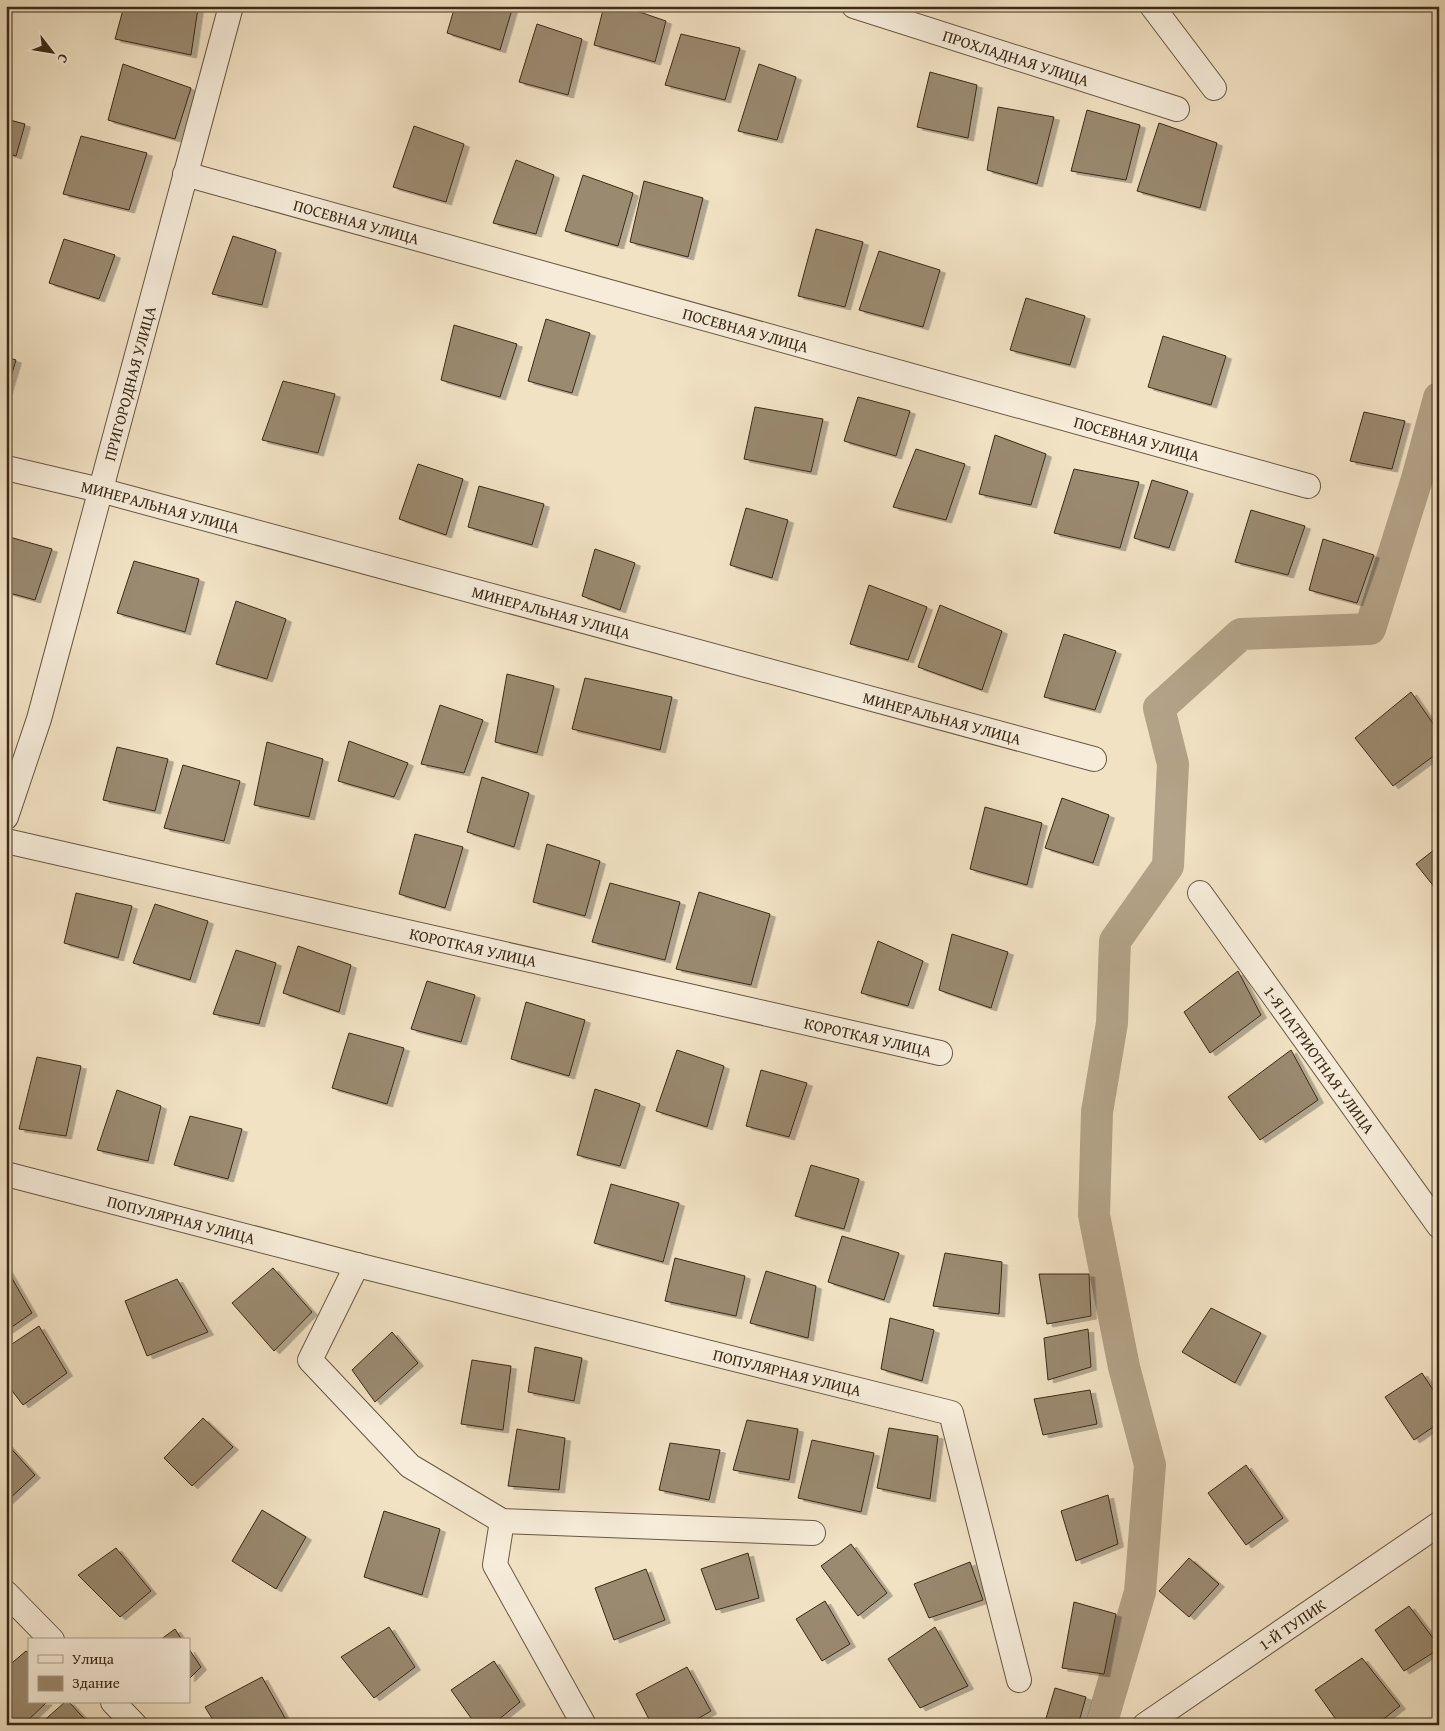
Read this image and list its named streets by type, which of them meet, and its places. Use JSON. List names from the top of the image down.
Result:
{
  "streets": {
    "street": [
      "ПРОХЛАДНАЯ УЛИЦА",
      "ПОСЕВНАЯ УЛИЦА",
      "ПРИГОРОДНАЯ УЛИЦА",
      "МИНЕРАЛЬНАЯ УЛИЦА",
      "КОРОТКАЯ УЛИЦА",
      "1-Я ПАТРИОТНАЯ УЛИЦА",
      "ПОПУЛЯРНАЯ УЛИЦА",
      "1-Й ТУПИК"
    ]
  },
  "crossings": [
    ["ПОСЕВНАЯ УЛИЦА", "ПРИГОРОДНАЯ УЛИЦА"],
    ["ПРИГОРОДНАЯ УЛИЦА", "МИНЕРАЛЬНАЯ УЛИЦА"]
  ],
  "legend": ["Улица", "Здание"],
  "north": "bottom right"
}
